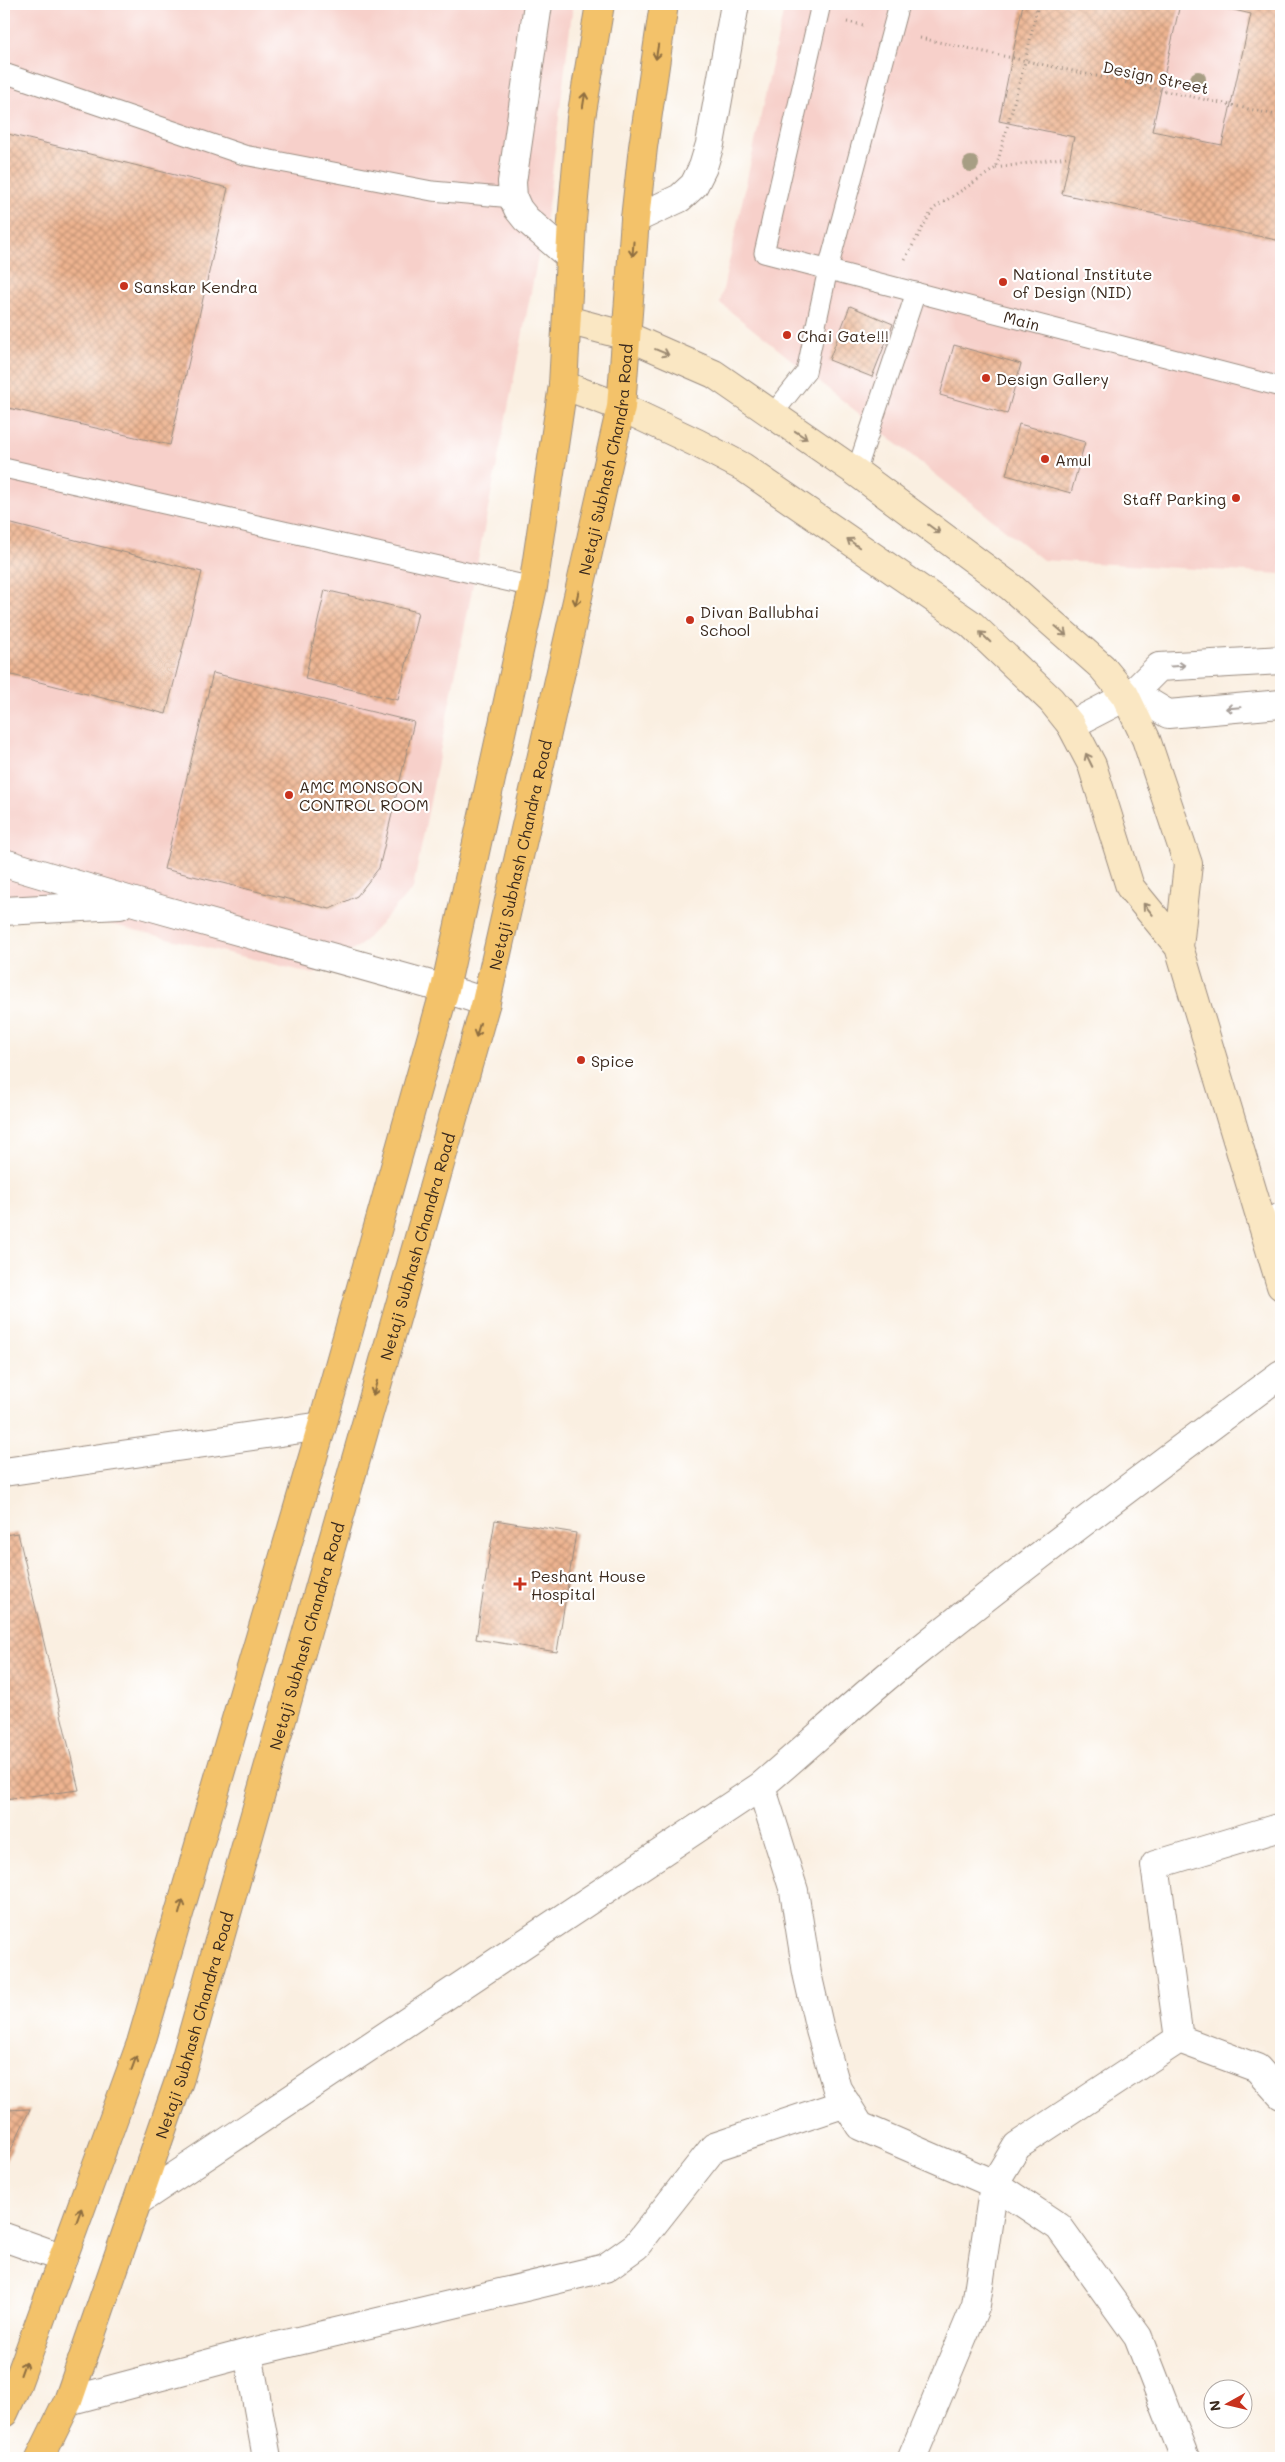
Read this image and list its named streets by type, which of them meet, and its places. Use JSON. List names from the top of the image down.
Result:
{
  "streets": {
    "main road": ["Netaji Subhash Chandra Road"],
    "lane": ["Main"],
    "path": ["Design Street"]
  },
  "places": {
    "other": [
      "National Institute of Design (NID)",
      "Sanskar Kendra",
      "Chai Gate!!!",
      "Design Gallery",
      "Amul",
      "Staff Parking",
      "Divan Ballubhai School",
      "AMC MONSOON CONTROL ROOM",
      "Spice"
    ],
    "health": ["Peshant House Hospital"]
  },
  "north": "left"
}
